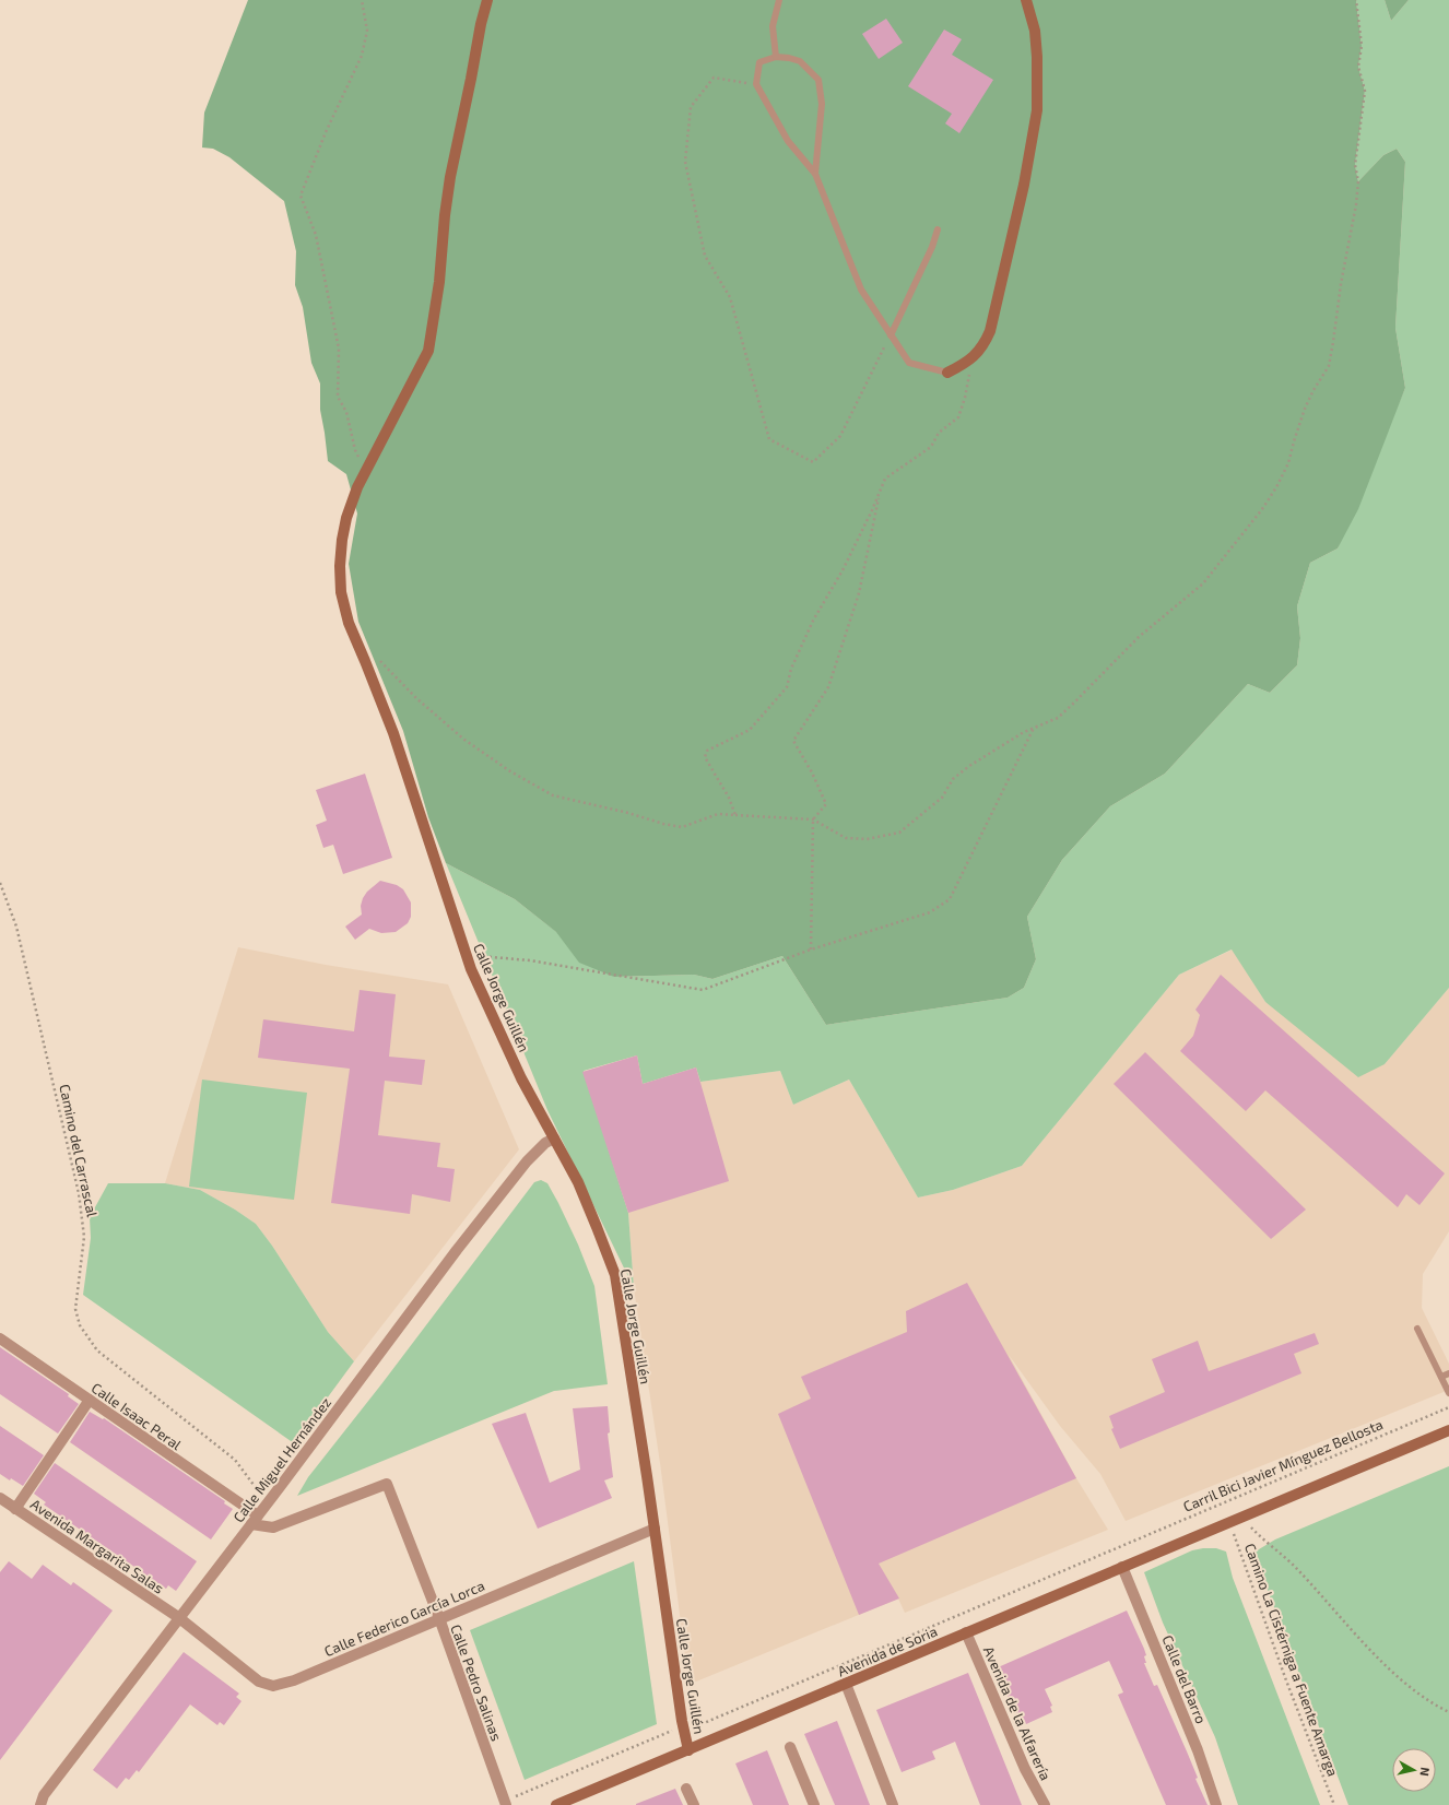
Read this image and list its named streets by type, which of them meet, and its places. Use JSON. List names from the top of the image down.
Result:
{
  "streets": {
    "street": [
      "Calle Jorge Guillén",
      "Calle Isaac Peral",
      "Calle Miguel Hernández",
      "Avenida Margarita Salas",
      "Calle Federico García Lorca",
      "Avenida de Soria",
      "Calle del Barro",
      "Calle Pedro Salinas",
      "Avenida de la Alfarería"
    ],
    "path": ["Camino del Carrascal", "Carril Bici Javier Mínguez Bellosta", "Camino La Cistérniga a Fuente Amarga"]
  },
  "crossings": [
    ["Calle Jorge Guillén", "Calle Miguel Hernández"],
    ["Calle Jorge Guillén", "Calle Federico García Lorca"],
    ["Calle Jorge Guillén", "Avenida de Soria"],
    ["Camino del Carrascal", "Calle Miguel Hernández"],
    ["Calle Isaac Peral", "Calle Miguel Hernández"],
    ["Calle Isaac Peral", "Calle Pedro Salinas"],
    ["Calle Miguel Hernández", "Avenida Margarita Salas"],
    ["Calle Miguel Hernández", "Calle Federico García Lorca"],
    ["Calle Miguel Hernández", "Calle Pedro Salinas"],
    ["Avenida Margarita Salas", "Calle Federico García Lorca"],
    ["Calle Federico García Lorca", "Calle Pedro Salinas"],
    ["Avenida de Soria", "Camino La Cistérniga a Fuente Amarga"],
    ["Avenida de Soria", "Calle del Barro"],
    ["Avenida de Soria", "Avenida de la Alfarería"]
  ],
  "north": "right"
}
